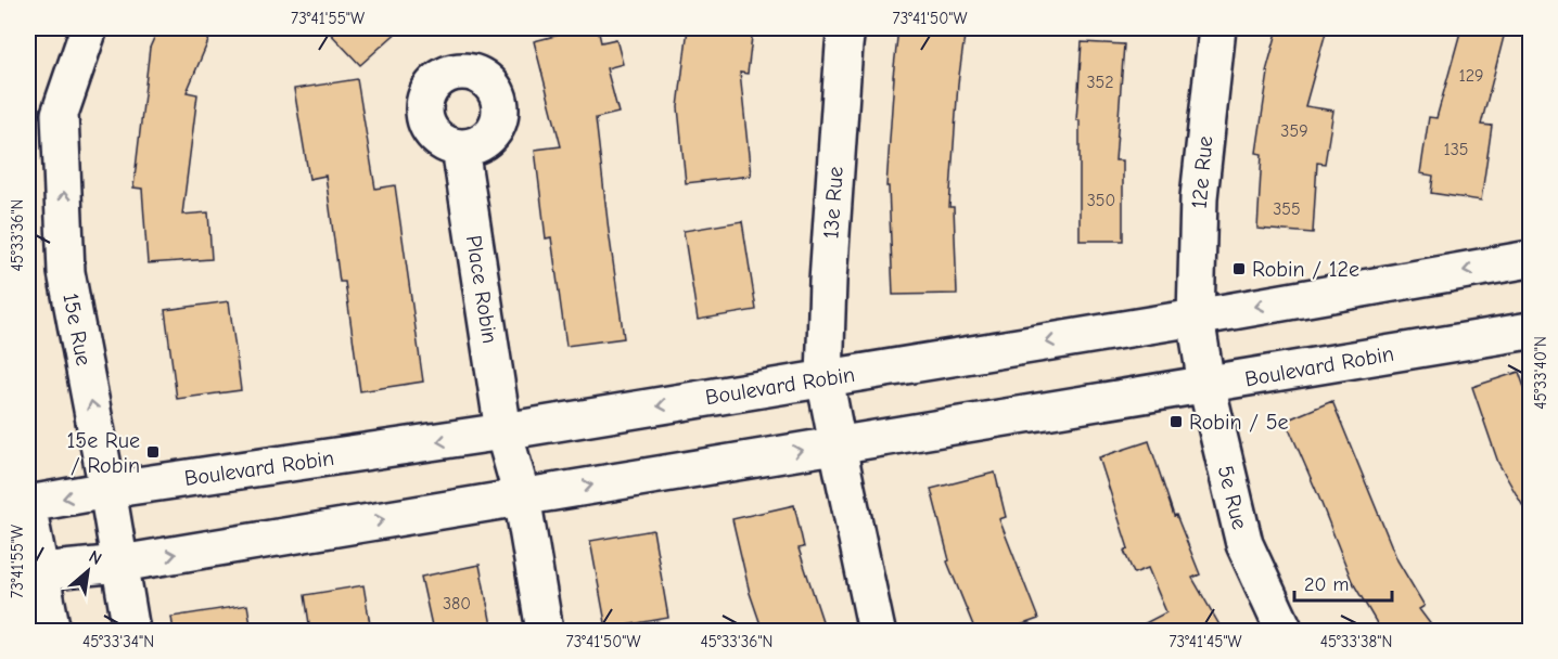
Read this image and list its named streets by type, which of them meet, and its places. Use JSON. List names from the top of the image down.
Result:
{
  "streets": {
    "street": [
      "12e Rue",
      "13e Rue",
      "Place Robin",
      "15e Rue",
      "Boulevard Robin",
      "5e Rue"
    ]
  },
  "crossings": [
    ["12e Rue", "Boulevard Robin"],
    ["12e Rue", "5e Rue"],
    ["13e Rue", "Boulevard Robin"],
    ["Place Robin", "Boulevard Robin"],
    ["15e Rue", "Boulevard Robin"],
    ["Boulevard Robin", "5e Rue"]
  ],
  "one_way": ["15e Rue"],
  "places": {
    "transit": ["Robin / 12e", "Robin / 5e", "15e Rue / Robin"]
  },
  "house_numbers": [
    "129",
    "352",
    "359",
    "135",
    "350",
    "355",
    "380"
  ],
  "scale_bar": "20 m",
  "north": "top right",
  "coordinates": [
    "73°41'55\"W",
    "73°41'50\"W",
    "45°33'36\"N",
    "45°33'40\"N",
    "45°33'34\"N",
    "73°41'45\"W",
    "45°33'38\"N"
  ]
}
